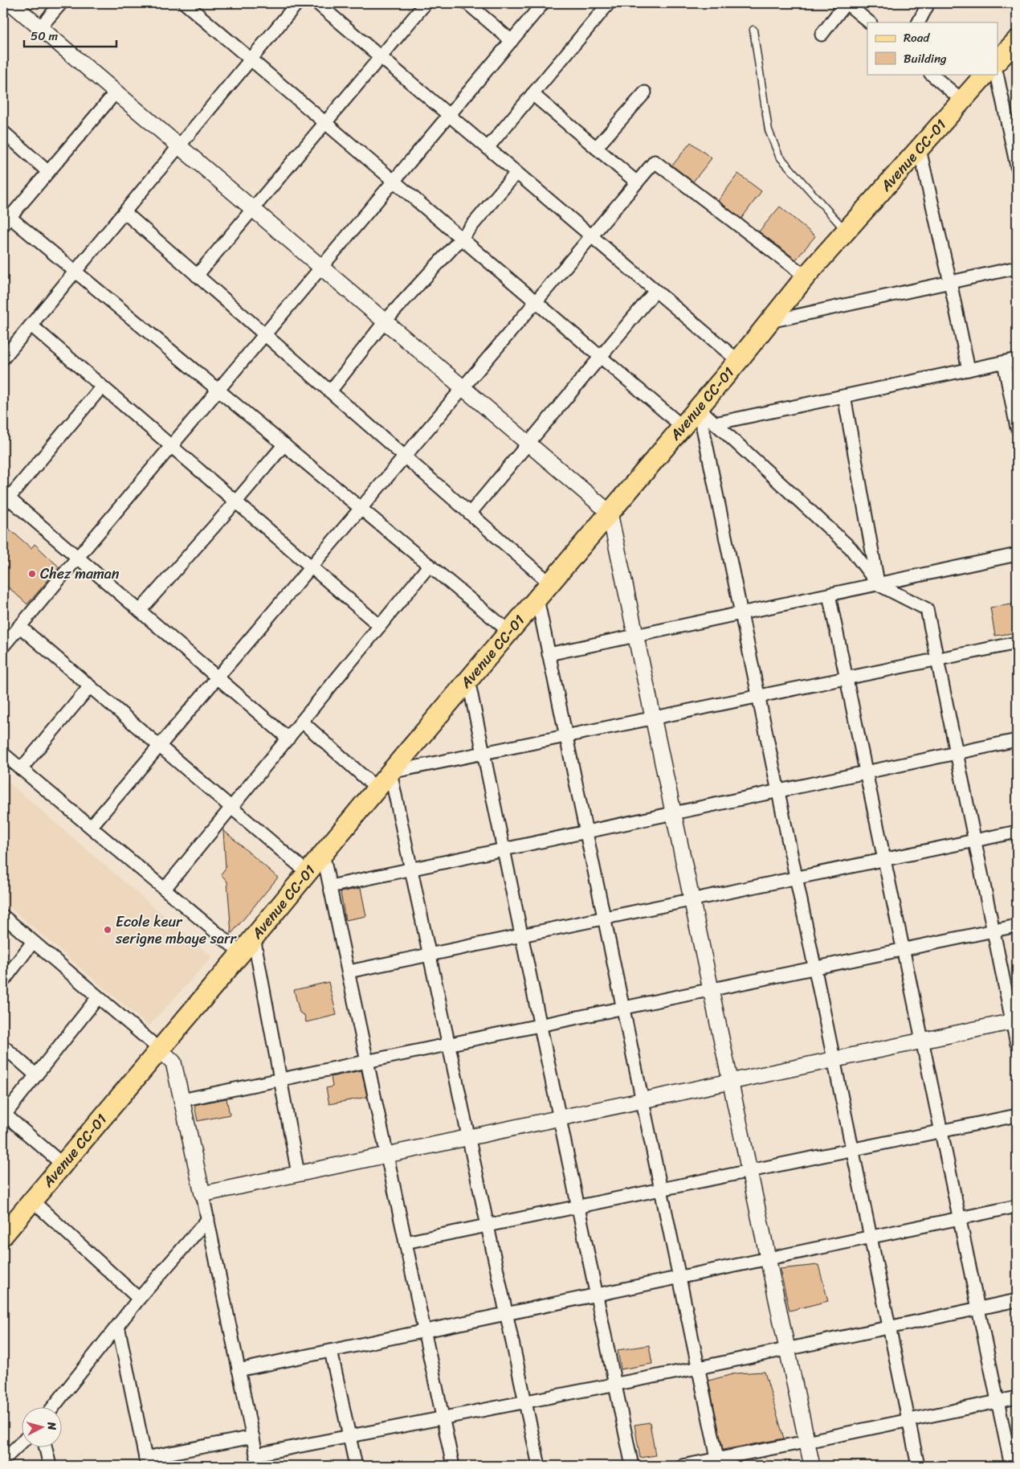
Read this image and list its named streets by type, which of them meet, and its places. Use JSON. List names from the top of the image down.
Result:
{
  "streets": {
    "main road": ["Avenue CC-01"]
  },
  "places": ["Chez maman", "Ecole keur serigne mbaye sarr"],
  "legend": ["Road", "Building"],
  "scale_bar": "50 m",
  "north": "right"
}
